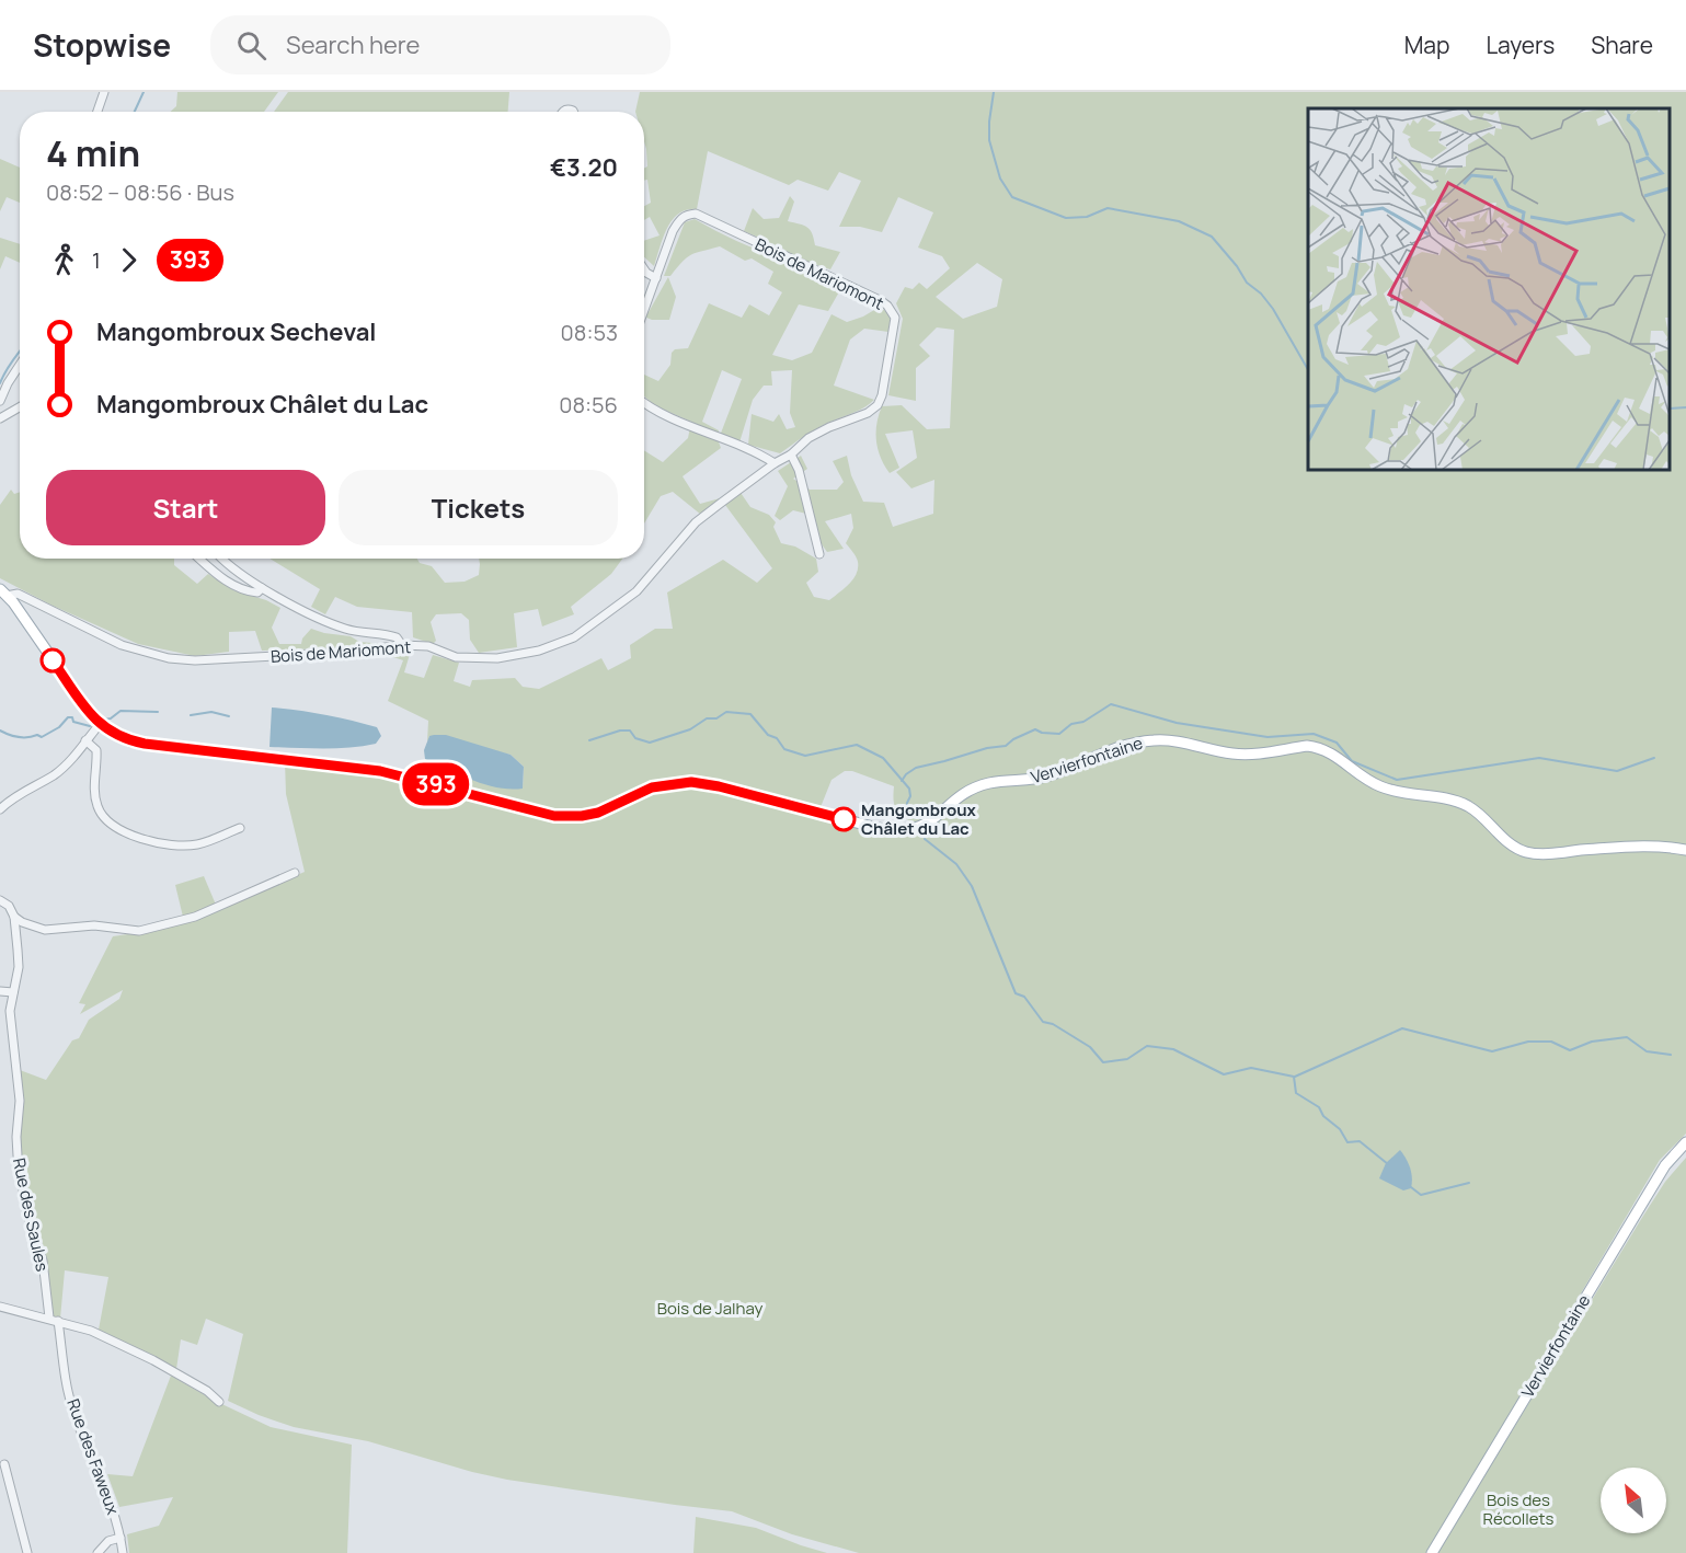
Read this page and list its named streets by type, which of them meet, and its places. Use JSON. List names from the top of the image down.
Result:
{
  "streets": {
    "main road": ["Vervierfontaine"],
    "street": ["Bois de Mariomont", "Rue des Saules", "Rue des Faweux"]
  },
  "parks": ["Bois de Jalhay", "Bois des Récollets"],
  "places": ["Mangombroux Châlet du Lac"],
  "lines": ["bus line 393"],
  "north": "top left",
  "page": {
    "header": "Stopwise",
    "search": "Search here",
    "nav": ["Map", "Layers", "Share"],
    "on_map": "393",
    "heading": ["4 min", "08:52 – 08:56 · Bus", "€3.20"],
    "legs": ["1", "393"],
    "list": [
      {
        "name": "Mangombroux Secheval",
        "value": "08:53"
      },
      {
        "name": "Mangombroux Châlet du Lac",
        "value": "08:56"
      }
    ],
    "buttons": ["Start", "Tickets"]
  }
}
